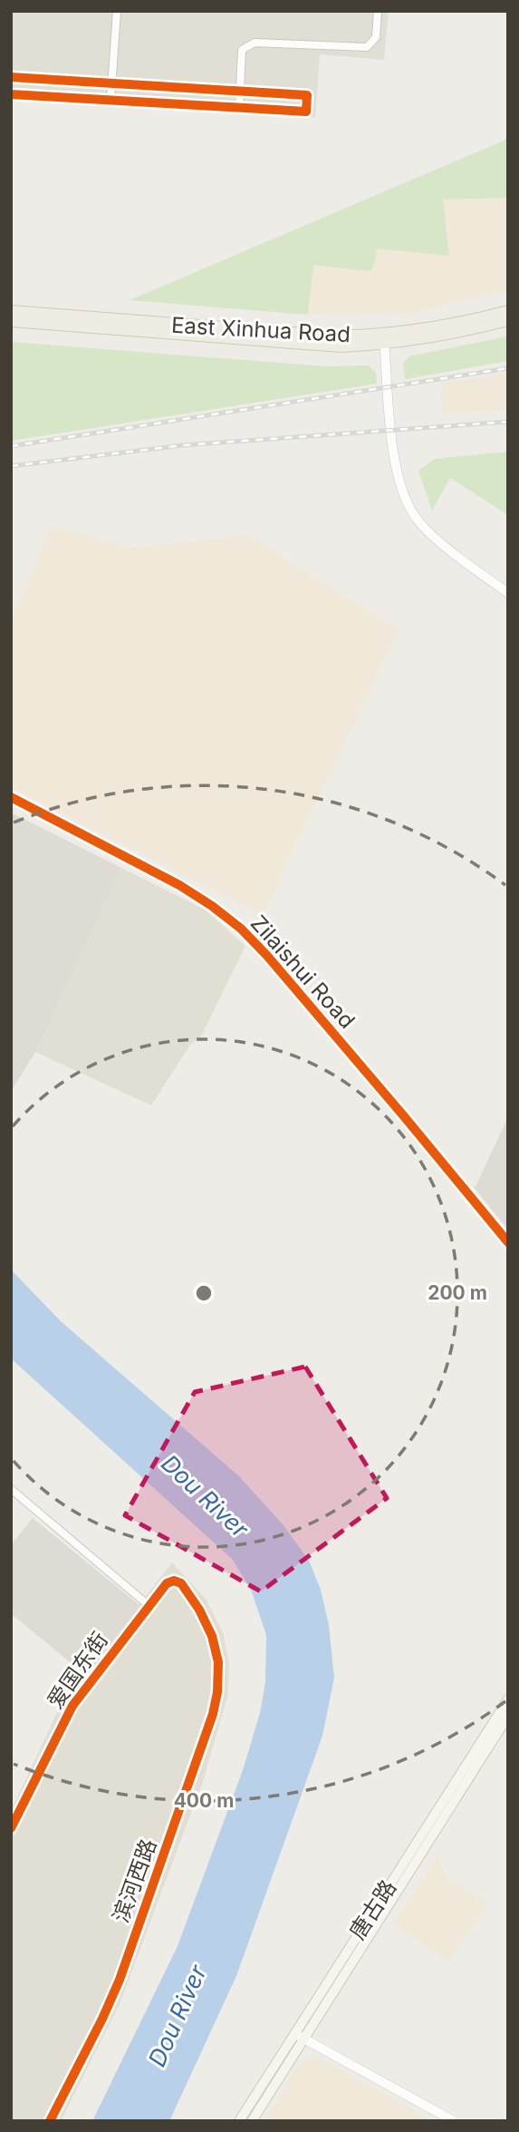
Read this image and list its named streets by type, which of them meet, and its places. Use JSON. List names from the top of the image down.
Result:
{
  "streets": {
    "main road": ["East Xinhua Road", "唐古路"],
    "street": ["Zilaishui Road", "爱国东街", "滨河西路"]
  },
  "crossings": [
    ["爱国东街", "滨河西路"]
  ],
  "water": ["Dou River"],
  "rings": ["200 m", "400 m"]
}
